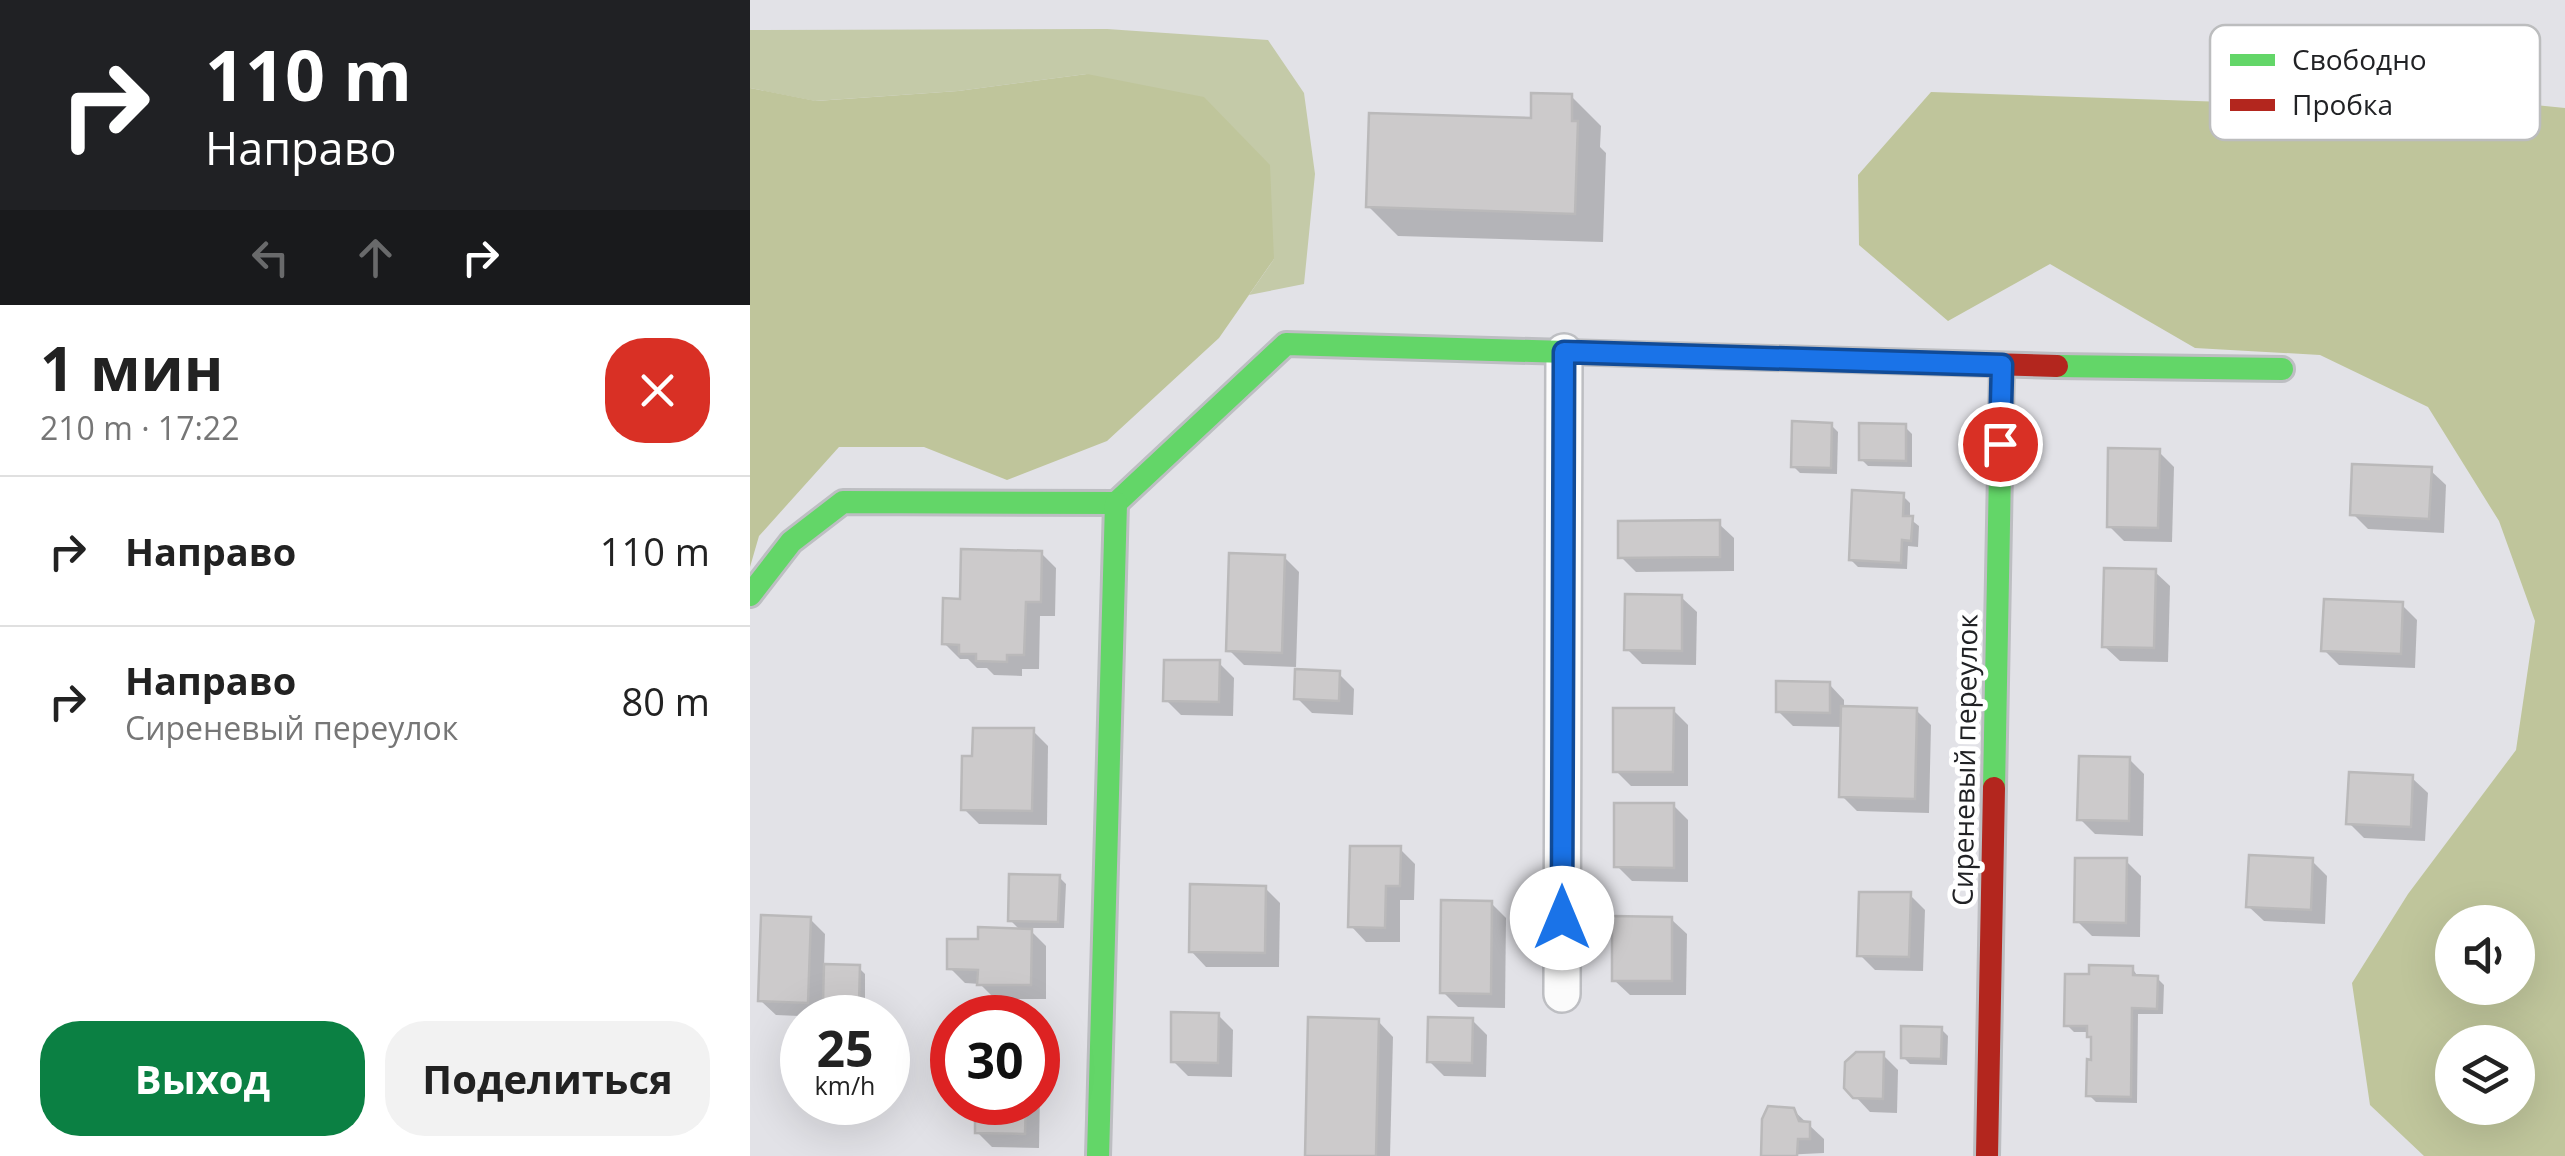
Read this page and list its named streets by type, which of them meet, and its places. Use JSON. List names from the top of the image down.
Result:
{
  "streets": {
    "street": ["Сиреневый переулок"]
  },
  "legend": ["Свободно", "Пробка"],
  "page": {
    "turn": ["110 m", "Направо"],
    "heading": ["1 мин", "210 m · 17:22"],
    "list": [
      {
        "name": "Направо",
        "value": "110 m"
      },
      {
        "name": "Направо",
        "note": "Сиреневый переулок",
        "value": "80 m"
      }
    ],
    "speed": "25 km/h",
    "limit": "30",
    "buttons": ["Выход", "Поделиться"]
  }
}
